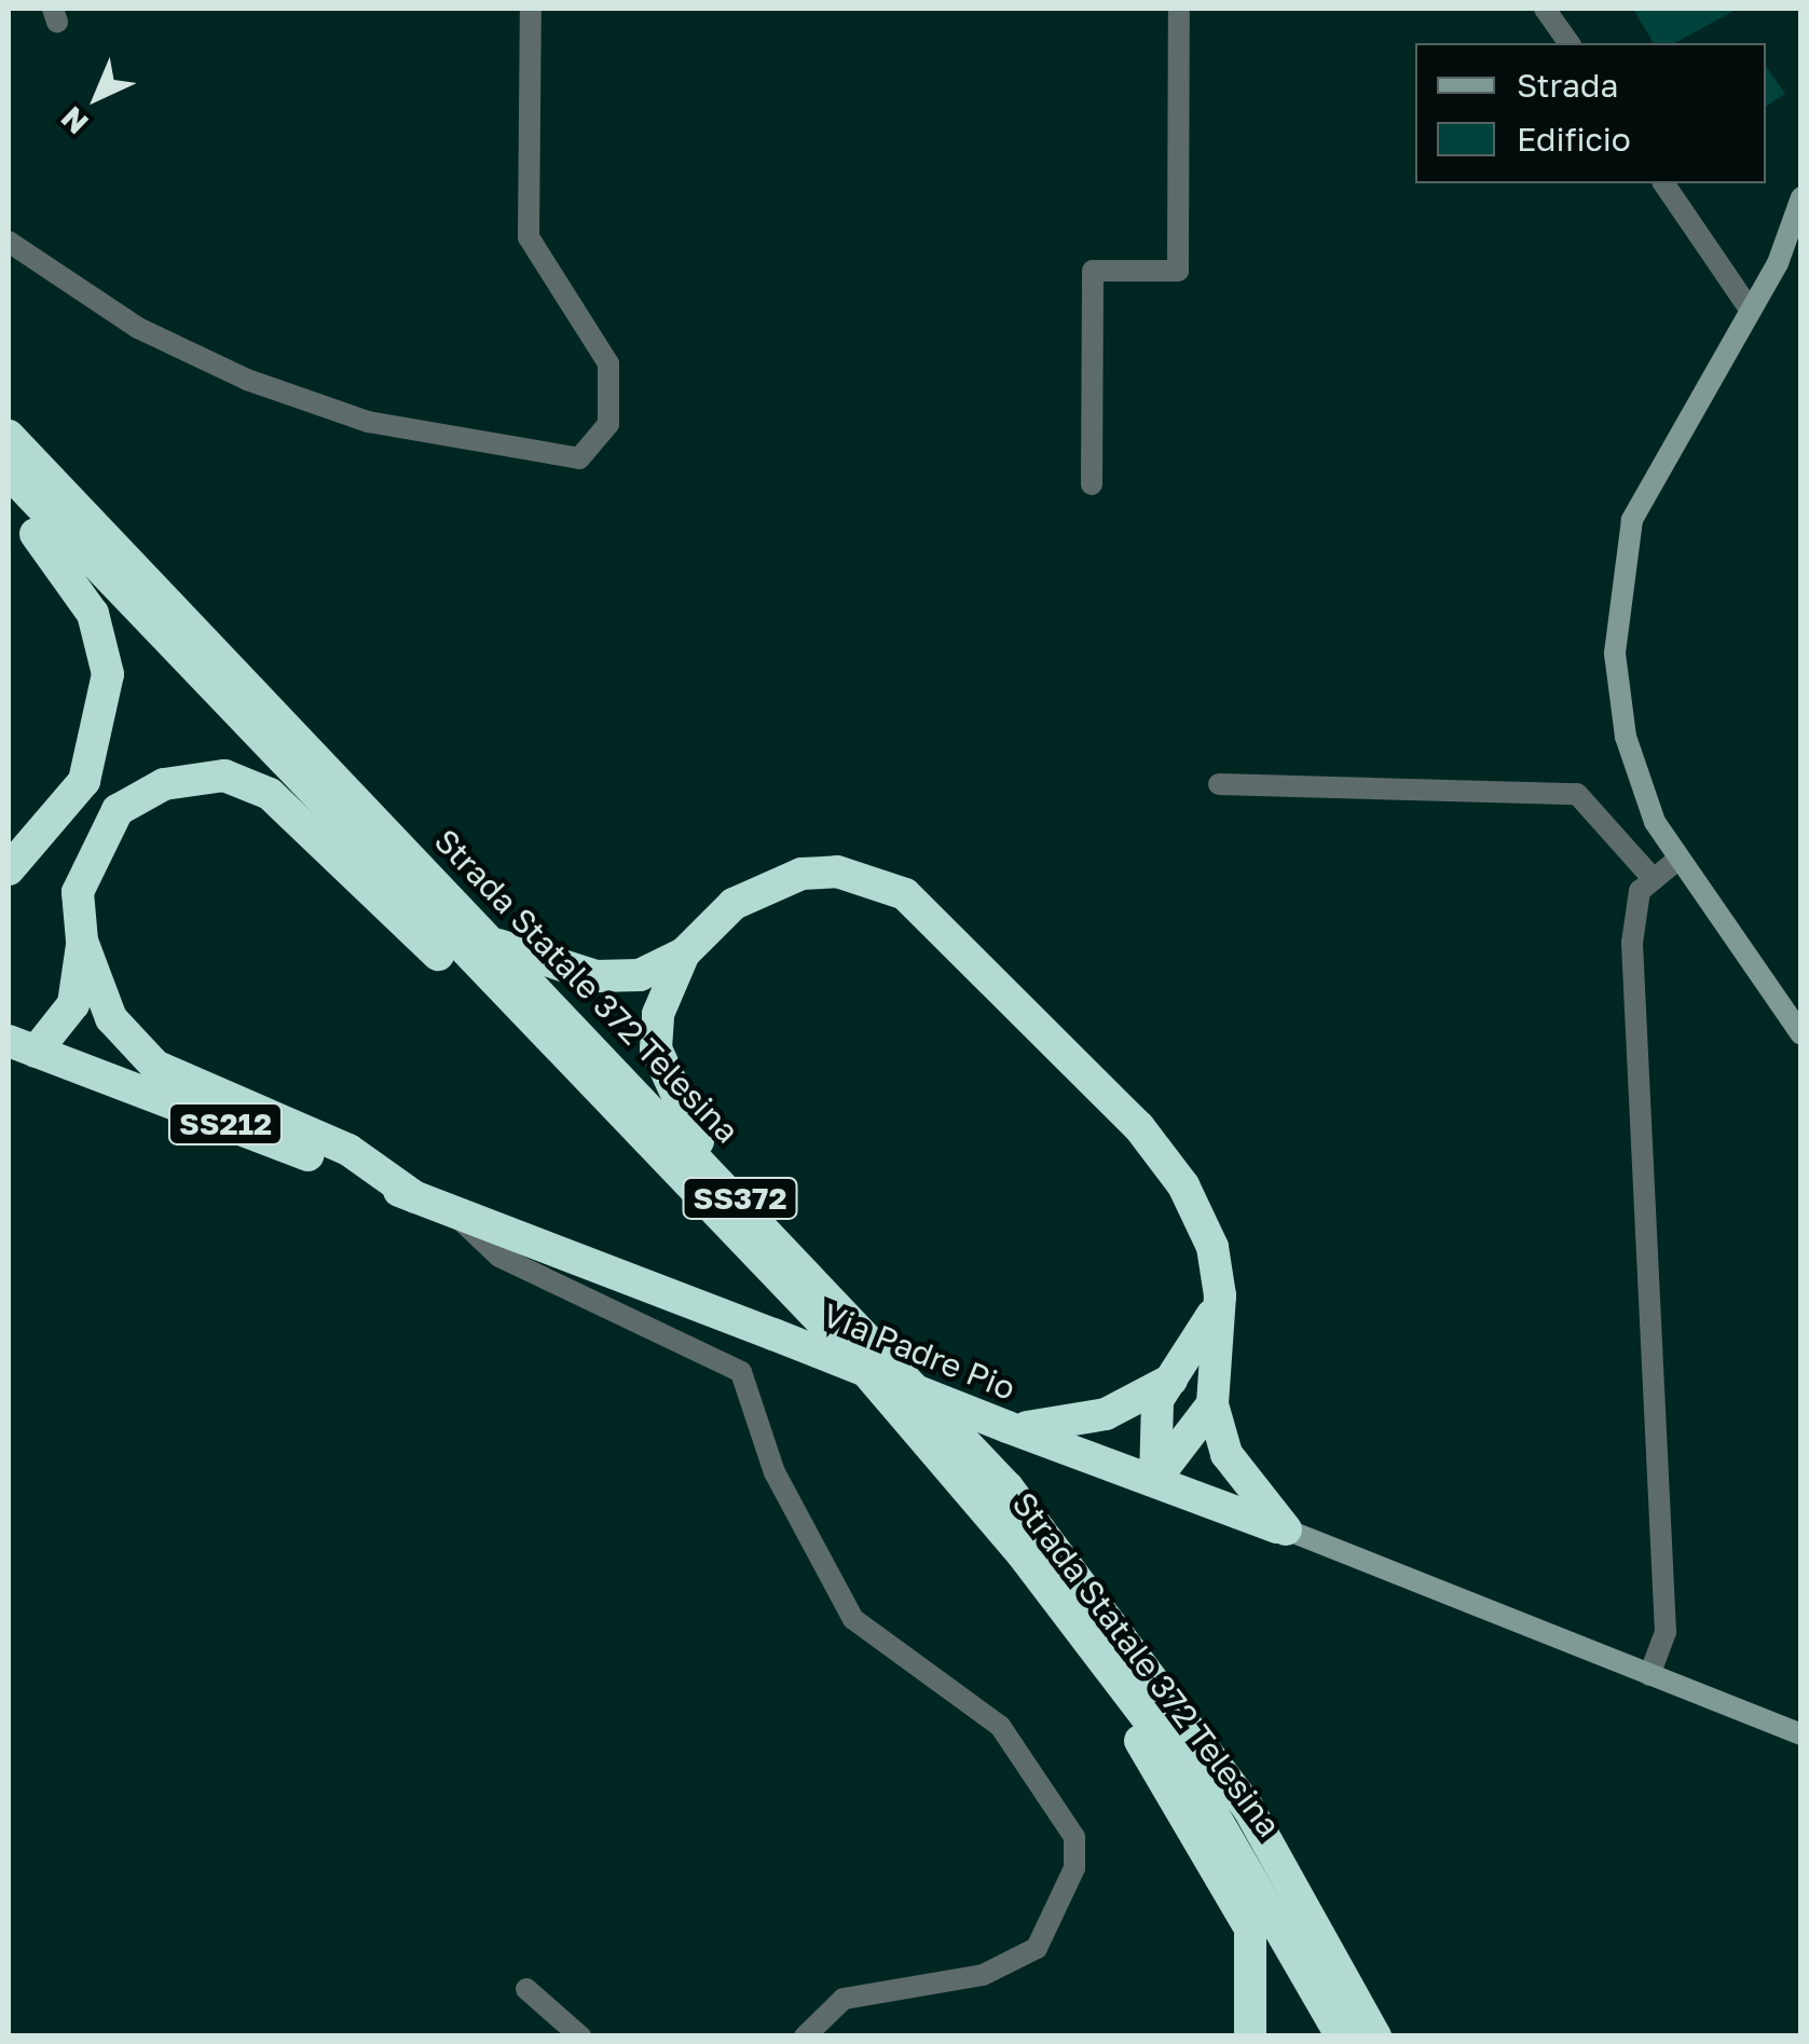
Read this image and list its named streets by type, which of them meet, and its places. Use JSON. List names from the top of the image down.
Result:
{
  "streets": {
    "highway": [
      "Strada Statale 372 Telesina",
      "SS212",
      "SS372",
      "Via Padre Pio"
    ]
  },
  "legend": ["Strada", "Edificio"],
  "north": "bottom left"
}
